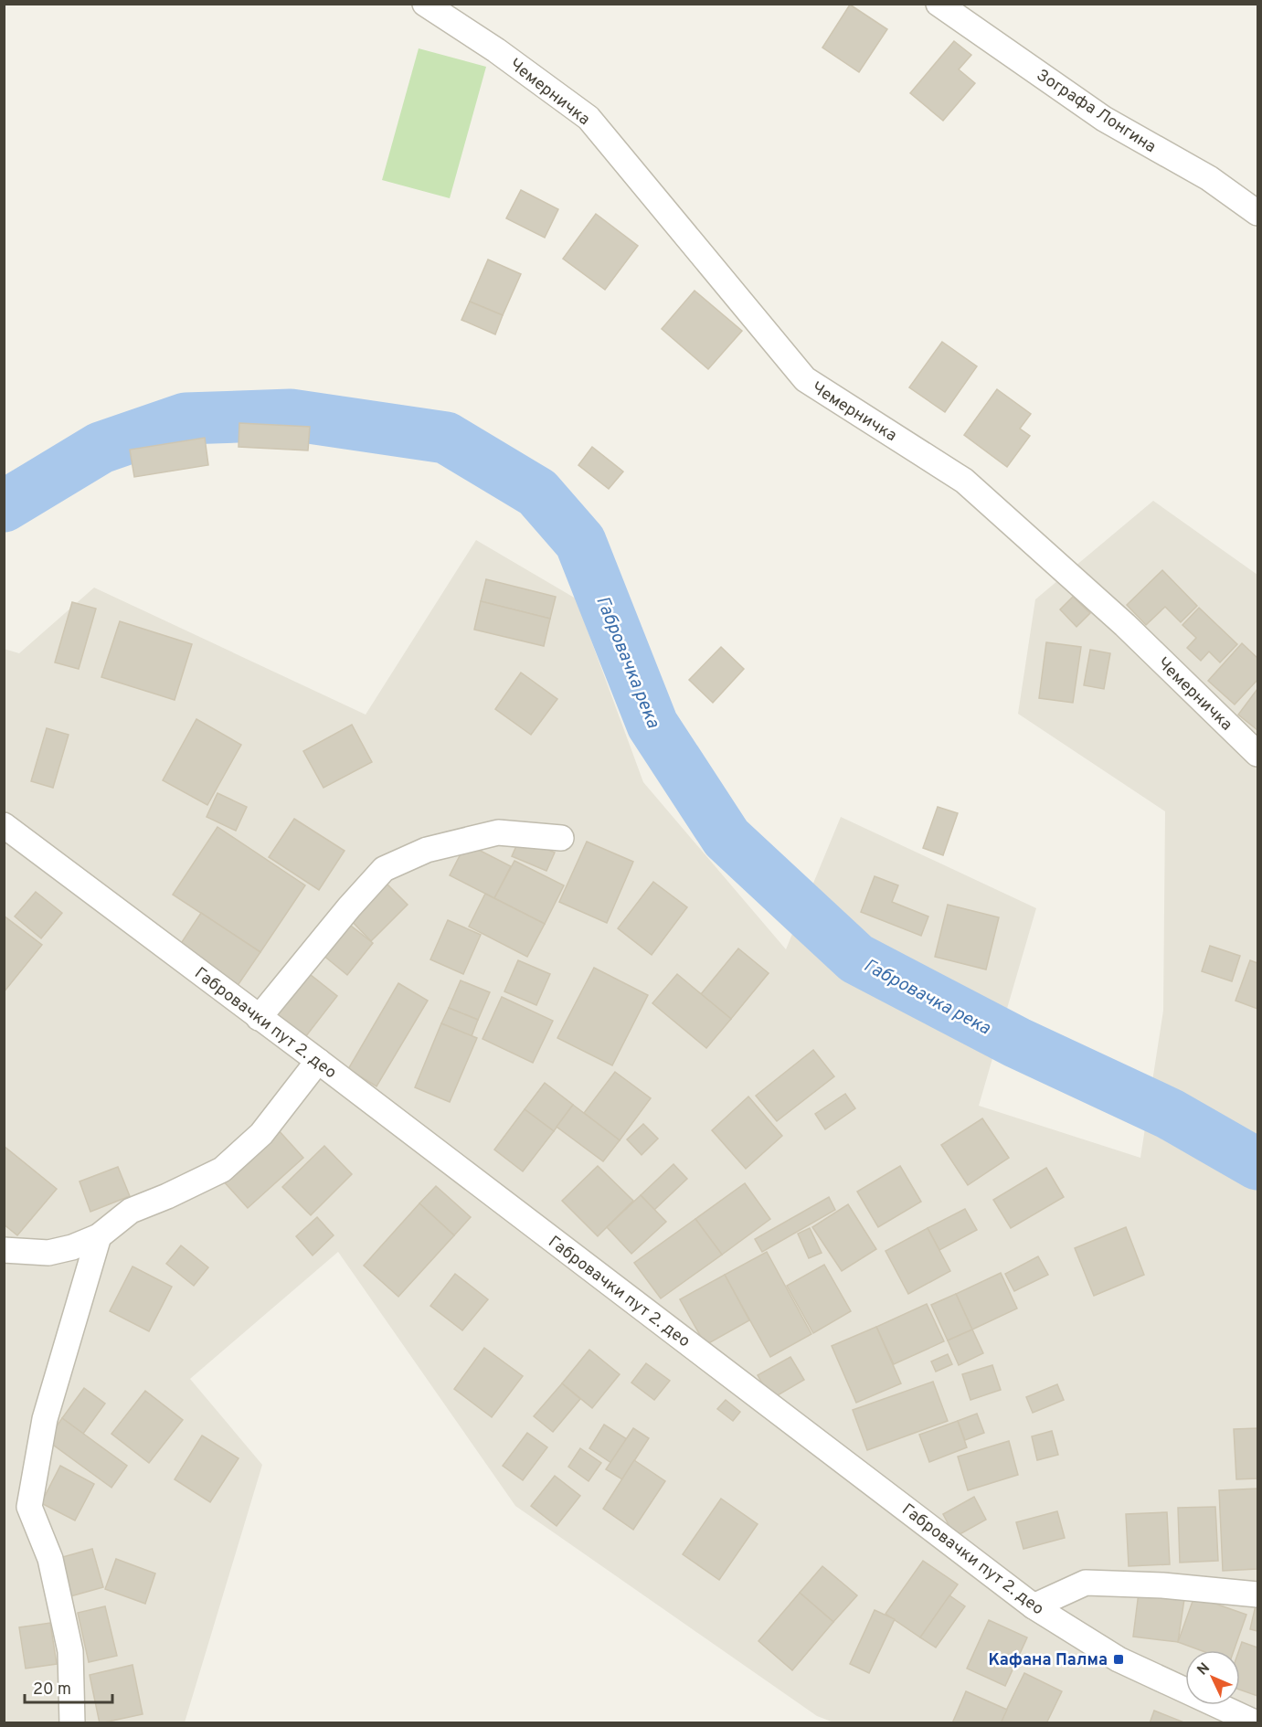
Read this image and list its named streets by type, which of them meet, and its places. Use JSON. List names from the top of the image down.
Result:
{
  "streets": {
    "street": ["Чемерничка", "Зографа Лонгина", "Габровачки пут 2. део"]
  },
  "water": ["Габровачка река"],
  "places": {
    "transit": ["Кафана Палма"]
  },
  "scale_bar": "20 m",
  "north": "top left"
}
